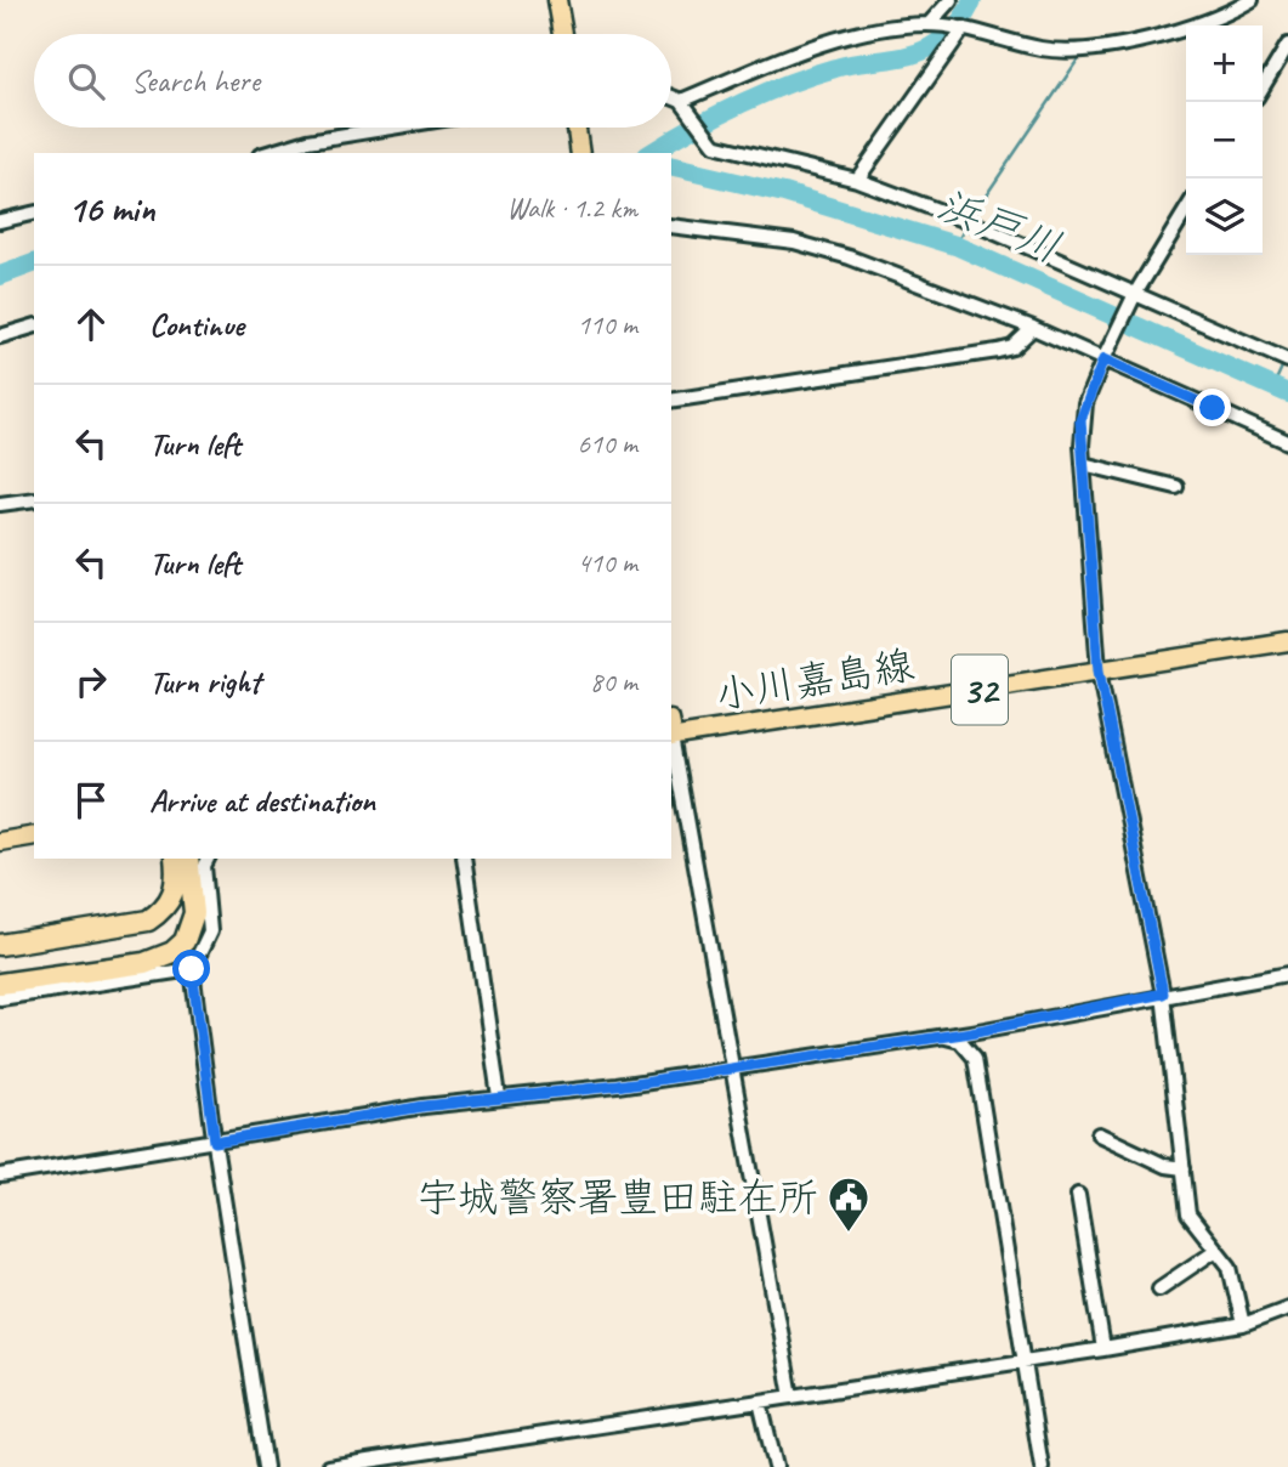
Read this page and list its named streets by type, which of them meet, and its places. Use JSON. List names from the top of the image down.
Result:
{
  "streets": {
    "main road": ["小川嘉島線", "32"]
  },
  "water": ["浜戸川"],
  "places": {
    "public building": ["宇城警察署豊田駐在所"]
  },
  "page": {
    "map_buttons": ["+", "−"],
    "search": "Search here",
    "heading": ["16 min", "Walk · 1.2 km"],
    "list": [
      ["Continue", "110 m"],
      ["Turn left", "610 m"],
      ["Turn left", "410 m"],
      ["Turn right", "80 m"],
      "Arrive at destination"
    ]
  }
}
